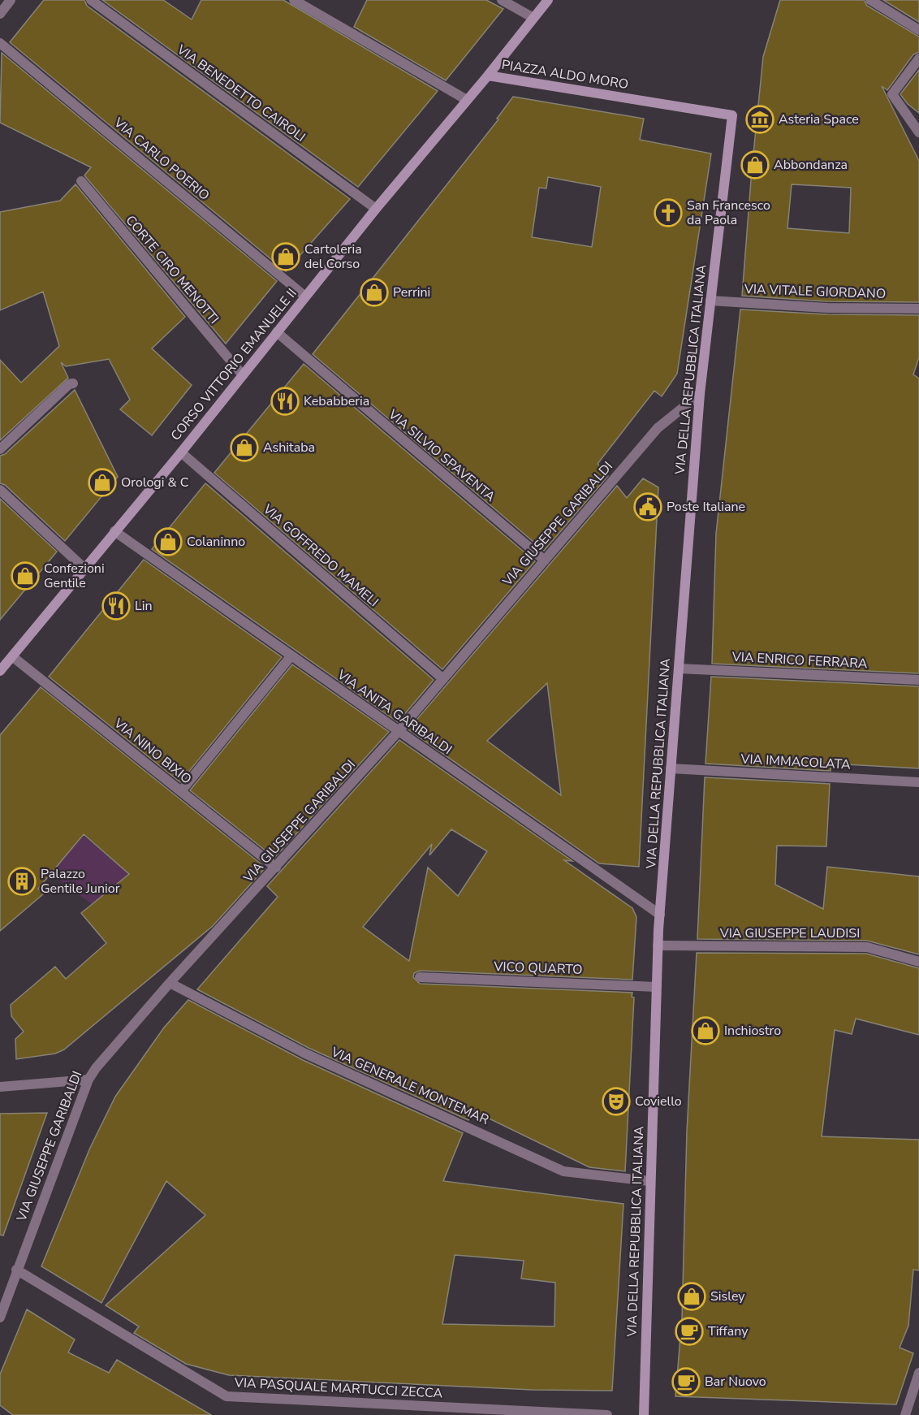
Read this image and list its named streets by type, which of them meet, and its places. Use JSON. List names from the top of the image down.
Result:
{
  "streets": {
    "street": [
      "PIAZZA ALDO MORO",
      "VIA BENEDETTO CAIROLI",
      "VIA CARLO POERIO",
      "CORTE CIRO MENOTTI",
      "VIA VITALE GIORDANO",
      "CORSO VITTORIO EMANUELE II",
      "VIA DELLA REPUBBLICA ITALIANA",
      "VIA SILVIO SPAVENTA",
      "VIA GIUSEPPE GARIBALDI",
      "VIA GOFFREDO MAMELI",
      "VIA ENRICO FERRARA",
      "VIA ANITA GARIBALDI",
      "VIA NINO BIXIO",
      "VIA IMMACOLATA",
      "VIA GIUSEPPE LAUDISI",
      "VICO QUARTO",
      "VIA GENERALE MONTEMAR",
      "VIA PASQUALE MARTUCCI ZECCA"
    ]
  },
  "crossings": [
    ["PIAZZA ALDO MORO", "CORSO VITTORIO EMANUELE II"],
    ["PIAZZA ALDO MORO", "VIA DELLA REPUBBLICA ITALIANA"],
    ["VIA BENEDETTO CAIROLI", "CORSO VITTORIO EMANUELE II"],
    ["VIA CARLO POERIO", "CORSO VITTORIO EMANUELE II"],
    ["CORTE CIRO MENOTTI", "CORSO VITTORIO EMANUELE II"],
    ["VIA VITALE GIORDANO", "VIA DELLA REPUBBLICA ITALIANA"],
    ["CORSO VITTORIO EMANUELE II", "VIA SILVIO SPAVENTA"],
    ["CORSO VITTORIO EMANUELE II", "VIA GOFFREDO MAMELI"],
    ["CORSO VITTORIO EMANUELE II", "VIA ANITA GARIBALDI"],
    ["CORSO VITTORIO EMANUELE II", "VIA NINO BIXIO"],
    ["VIA DELLA REPUBBLICA ITALIANA", "VIA GIUSEPPE GARIBALDI"],
    ["VIA DELLA REPUBBLICA ITALIANA", "VIA ENRICO FERRARA"],
    ["VIA DELLA REPUBBLICA ITALIANA", "VIA ANITA GARIBALDI"],
    ["VIA DELLA REPUBBLICA ITALIANA", "VIA IMMACOLATA"],
    ["VIA DELLA REPUBBLICA ITALIANA", "VIA GIUSEPPE LAUDISI"],
    ["VIA DELLA REPUBBLICA ITALIANA", "VICO QUARTO"],
    ["VIA DELLA REPUBBLICA ITALIANA", "VIA GENERALE MONTEMAR"],
    ["VIA SILVIO SPAVENTA", "VIA GIUSEPPE GARIBALDI"],
    ["VIA GIUSEPPE GARIBALDI", "VIA GOFFREDO MAMELI"],
    ["VIA GIUSEPPE GARIBALDI", "VIA ANITA GARIBALDI"],
    ["VIA GIUSEPPE GARIBALDI", "VIA NINO BIXIO"],
    ["VIA GIUSEPPE GARIBALDI", "VIA GENERALE MONTEMAR"],
    ["VIA GIUSEPPE GARIBALDI", "VIA PASQUALE MARTUCCI ZECCA"]
  ],
  "places": {
    "museum": ["Asteria Space"],
    "shop": [
      "Abbondanza",
      "Cartoleria del Corso",
      "Perrini",
      "Ashitaba",
      "Orologi & C",
      "Colaninno",
      "Confezioni Gentile",
      "Inchiostro",
      "Sisley"
    ],
    "church": ["San Francesco da Paola"],
    "restaurant": ["Kebabberia", "Lin"],
    "public building": ["Poste Italiane"],
    "building": ["Palazzo Gentile Junior"],
    "theatre": ["Coviello"],
    "cafe": ["Tiffany", "Bar Nuovo"]
  }
}
